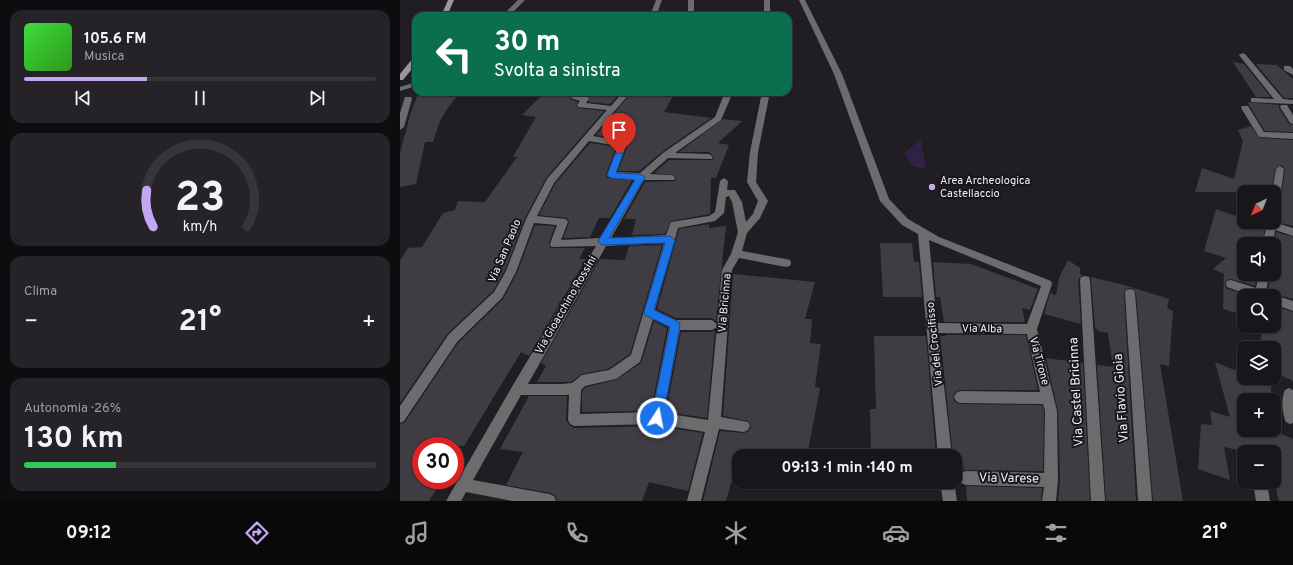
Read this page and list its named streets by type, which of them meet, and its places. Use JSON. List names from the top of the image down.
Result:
{
  "streets": {
    "street": [
      "Via San Paolo",
      "Via Bricinna",
      "Via Gioacchino Rossini",
      "Via Alba",
      "Via del Crocifisso",
      "Via Tirone",
      "Via Castel Bricinna",
      "Via Flavio Gioia",
      "Via Varese"
    ]
  },
  "crossings": [
    ["Via Alba", "Via del Crocifisso"],
    ["Via Alba", "Via Tirone"],
    ["Via del Crocifisso", "Via Tirone"],
    ["Via Tirone", "Via Varese"]
  ],
  "places": ["Area Archeologica Castellaccio"],
  "north": "bottom left",
  "page": {
    "turn": ["30 m", "Svolta a sinistra"],
    "song": ["105.6 FM", "Musica"],
    "map_buttons": ["+", "−"],
    "tile": [
      "Clima",
      ["Autonomia · 26%", "130 km"]
    ],
    "heat": ["−", "21°", "+"],
    "limit": "30",
    "trip": "09:13 · 1 min · 140 m",
    "tabs": ["09:12", "21°"],
    "gauge": ["23", "km/h"]
  }
}
